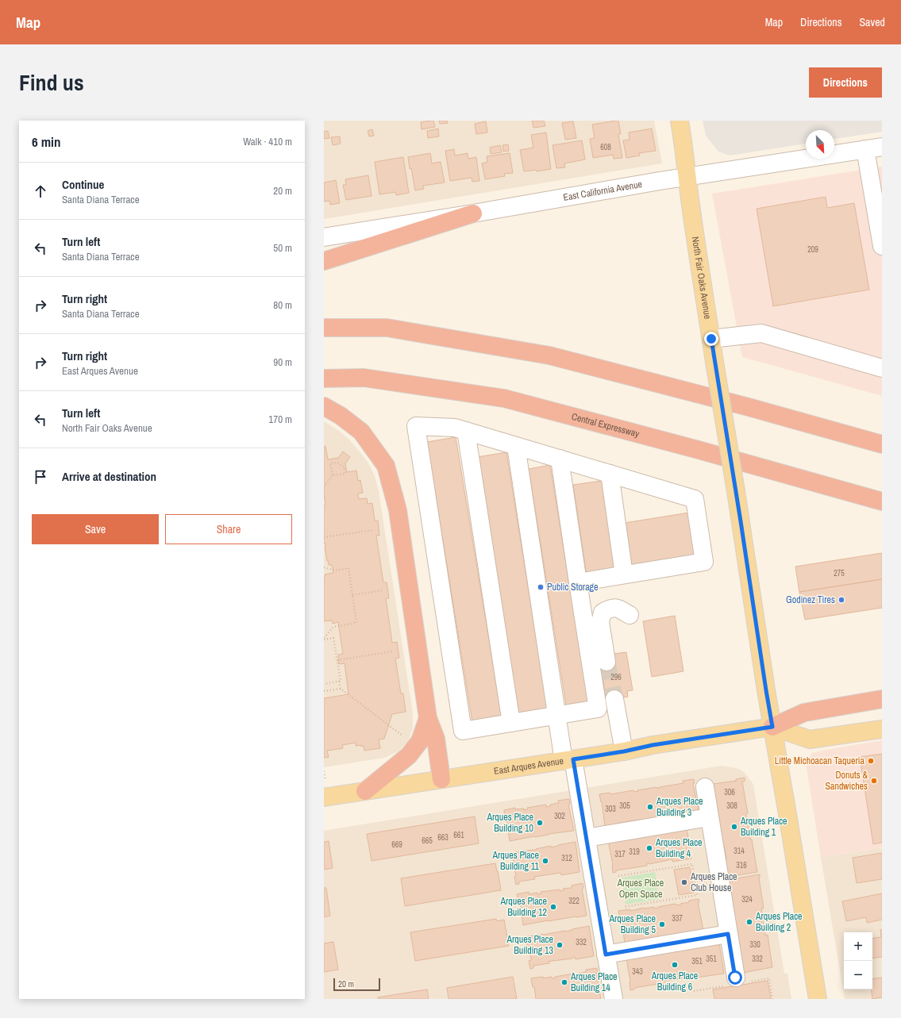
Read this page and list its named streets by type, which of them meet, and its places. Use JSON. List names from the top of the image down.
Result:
{
  "streets": {
    "highway": ["Central Expressway"],
    "main road": ["North Fair Oaks Avenue", "East Arques Avenue"],
    "street": ["East California Avenue"]
  },
  "crossings": [
    ["East California Avenue", "North Fair Oaks Avenue"],
    ["North Fair Oaks Avenue", "East Arques Avenue"]
  ],
  "parks": ["Arques Place Open Space"],
  "places": [
    "Public Storage",
    "Godinez Tires",
    "Little Michoacan Taqueria",
    "Donuts & Sandwiches",
    "Arques Place Building 3",
    "Arques Place Building 10",
    "Arques Place Building 1",
    "Arques Place Building 4",
    "Arques Place Building 11",
    "Arques Place Club House",
    "Arques Place Building 12",
    "Arques Place Building 2",
    "Arques Place Building 5",
    "Arques Place Building 13",
    "Arques Place Building 6",
    "Arques Place Building 14"
  ],
  "house_numbers": [
    "608",
    "209",
    "275",
    "296",
    "306",
    "305",
    "308",
    "303",
    "302",
    "661",
    "663",
    "665",
    "669",
    "314",
    "319",
    "317",
    "312",
    "316",
    "324",
    "322",
    "337",
    "332",
    "330",
    "351",
    "332",
    "351",
    "343"
  ],
  "scale_bar": "20 m",
  "north": "bottom right",
  "page": {
    "header": "Map",
    "nav": ["Map", "Directions", "Saved"],
    "title": "Find us",
    "buttons": [
      "Directions",
      ["Save", "Share"]
    ],
    "heading": ["6 min", "Walk · 410 m"],
    "list": [
      ["Continue", "Santa Diana Terrace", "20 m"],
      ["Turn left", "Santa Diana Terrace", "50 m"],
      ["Turn right", "Santa Diana Terrace", "80 m"],
      ["Turn right", "East Arques Avenue", "90 m"],
      ["Turn left", "North Fair Oaks Avenue", "170 m"],
      "Arrive at destination"
    ],
    "map_buttons": ["+", "−"],
    "scale": "20 m"
  }
}
